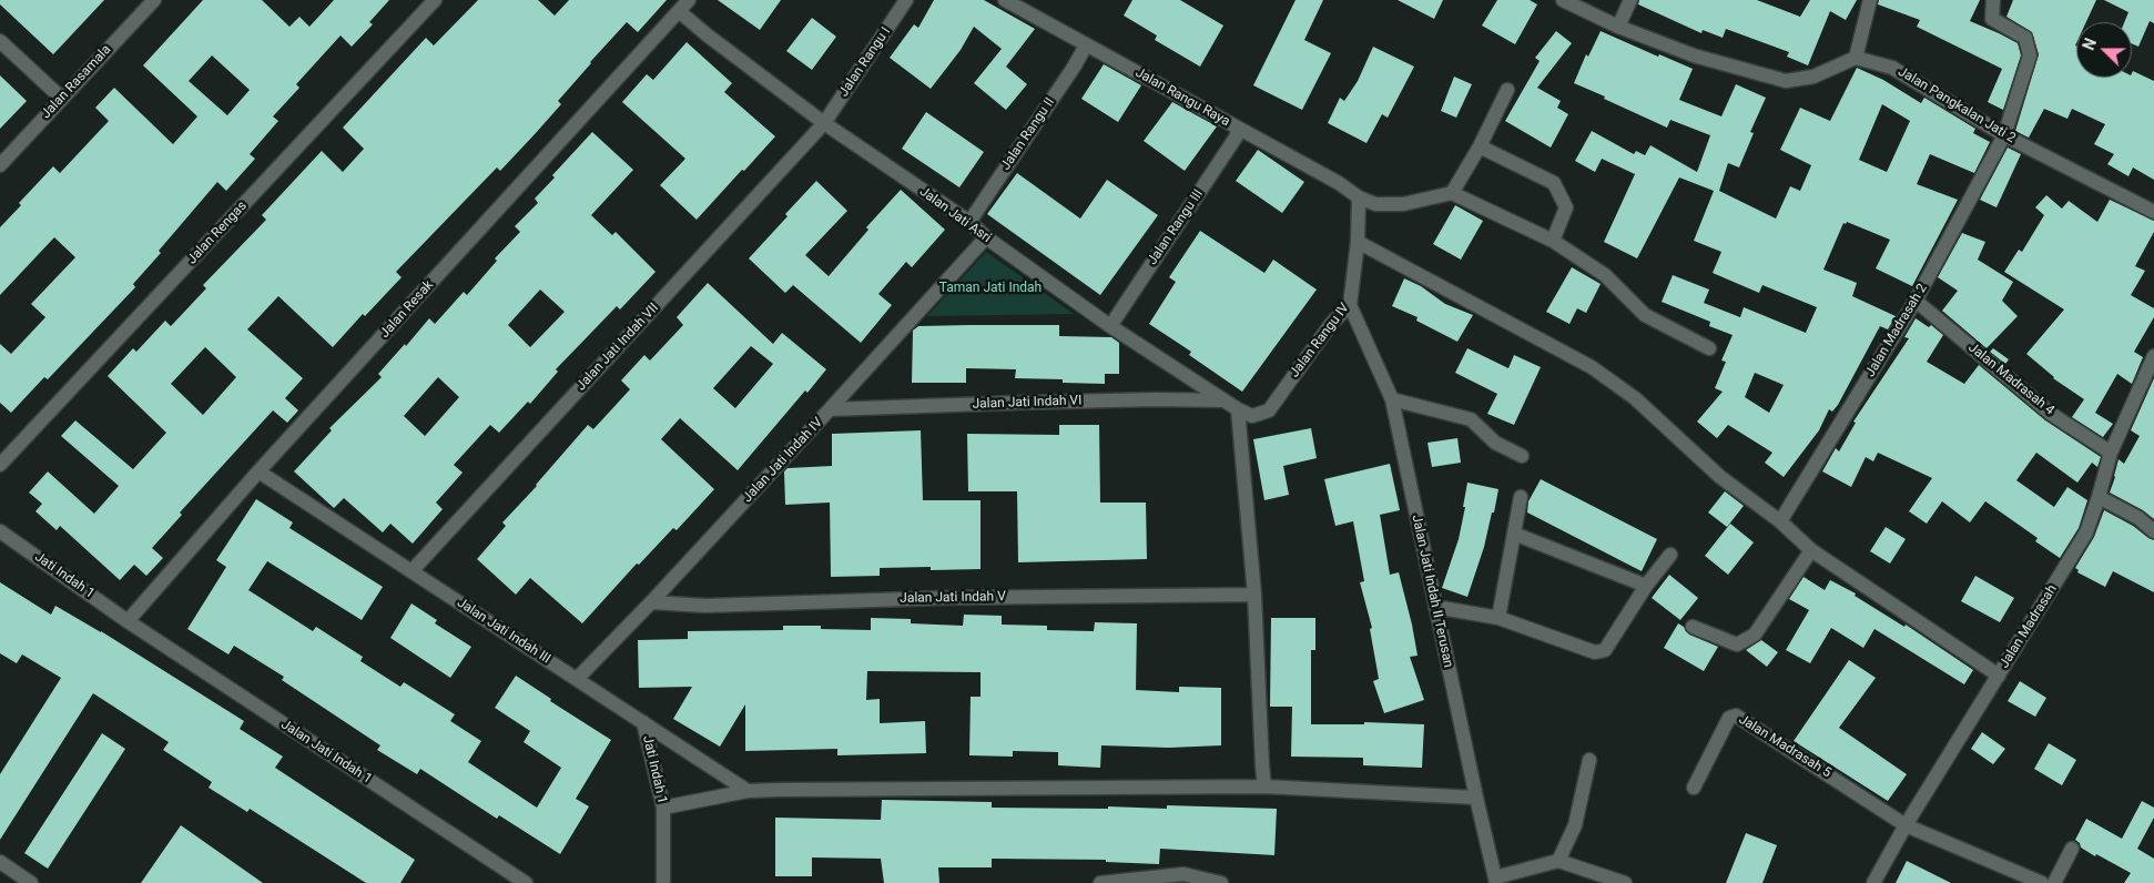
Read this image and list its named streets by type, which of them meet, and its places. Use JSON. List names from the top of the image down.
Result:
{
  "streets": {
    "street": [
      "Jalan Rangu I",
      "Jalan Rasamala",
      "Jalan Rangu Raya",
      "Jalan Pangkalan Jati 2",
      "Jalan Rangu II",
      "Jalan Jati Asri",
      "Jalan Rangu III",
      "Jalan Rengas",
      "Jalan Resak",
      "Jalan Madrasah 2",
      "Jalan Rangu IV",
      "Jalan Jati Indah VII",
      "Jalan Madrasah 4",
      "Jalan Jati Indah VI",
      "Jalan Jati Indah IV",
      "Jati Indah 1",
      "Jalan Jati Indah II Terusan",
      "Jalan Jati Indah V",
      "Jalan Madrasah",
      "Jalan Jati Indah III",
      "Jalan Madrasah 5",
      "Jalan Jati Indah 1"
    ]
  },
  "crossings": [
    ["Jalan Rangu I", "Jalan Jati Asri"],
    ["Jalan Rangu I", "Jalan Jati Indah VII"],
    ["Jalan Rangu Raya", "Jalan Rangu II"],
    ["Jalan Rangu Raya", "Jalan Rangu III"],
    ["Jalan Rangu Raya", "Jalan Rangu IV"],
    ["Jalan Pangkalan Jati 2", "Jalan Madrasah 2"],
    ["Jalan Rangu II", "Jalan Jati Asri"],
    ["Jalan Jati Asri", "Jalan Rangu III"],
    ["Jalan Jati Asri", "Jalan Resak"],
    ["Jalan Jati Asri", "Jalan Rangu IV"],
    ["Jalan Jati Asri", "Jalan Jati Indah VII"],
    ["Jalan Jati Asri", "Jalan Jati Indah VI"],
    ["Jalan Jati Asri", "Jalan Jati Indah IV"],
    ["Jalan Resak", "Jati Indah 1"],
    ["Jalan Resak", "Jalan Jati Indah III"],
    ["Jalan Resak", "Jalan Jati Indah 1"],
    ["Jalan Madrasah 2", "Jalan Madrasah 4"],
    ["Jalan Rangu IV", "Jalan Jati Indah II Terusan"],
    ["Jalan Jati Indah VII", "Jalan Jati Indah III"],
    ["Jalan Madrasah 4", "Jalan Madrasah"],
    ["Jalan Jati Indah VI", "Jalan Jati Indah IV"],
    ["Jalan Jati Indah IV", "Jalan Jati Indah V"],
    ["Jalan Jati Indah IV", "Jalan Jati Indah III"],
    ["Jati Indah 1", "Jalan Jati Indah III"],
    ["Jati Indah 1", "Jalan Jati Indah 1"],
    ["Jalan Madrasah", "Jalan Madrasah 5"]
  ],
  "parks": ["Taman Jati Indah"],
  "north": "left"
}
